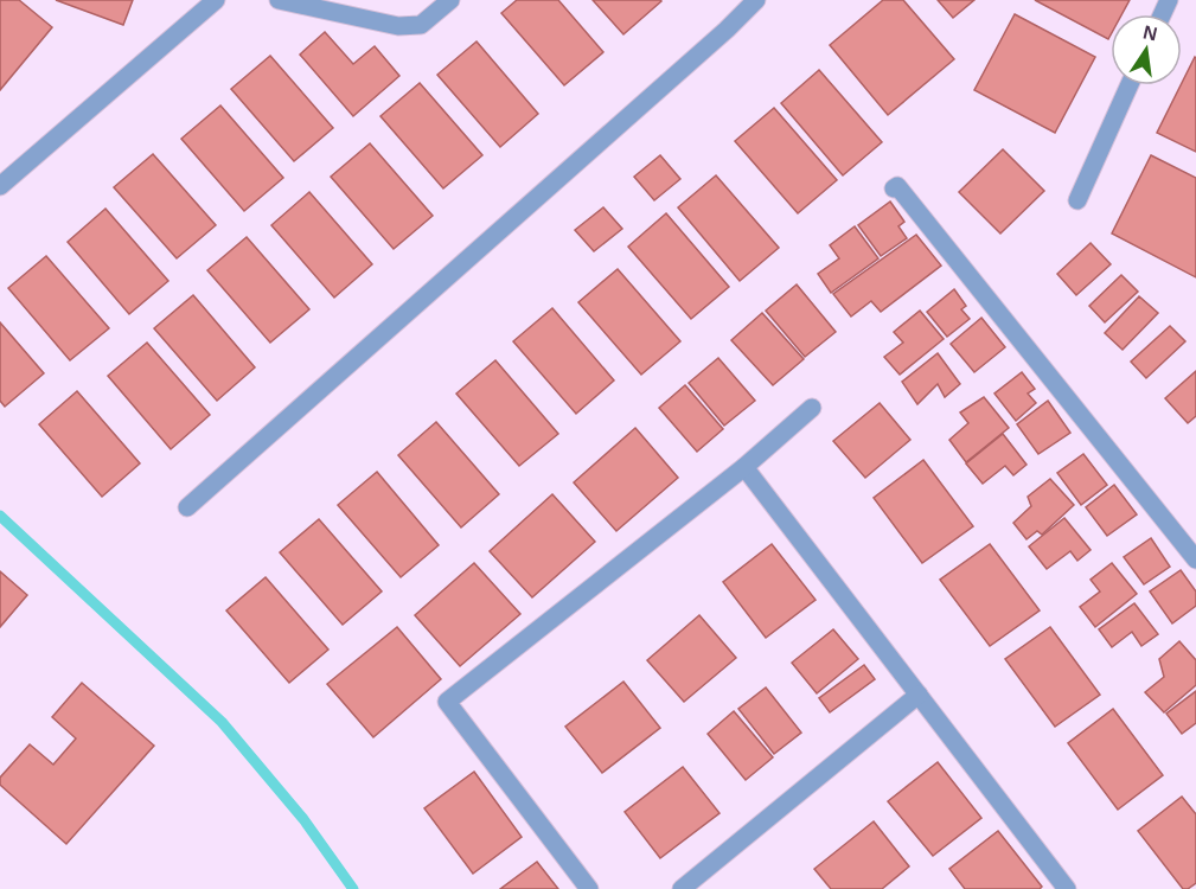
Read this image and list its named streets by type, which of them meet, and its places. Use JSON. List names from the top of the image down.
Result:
{
  "north": "top"
}
